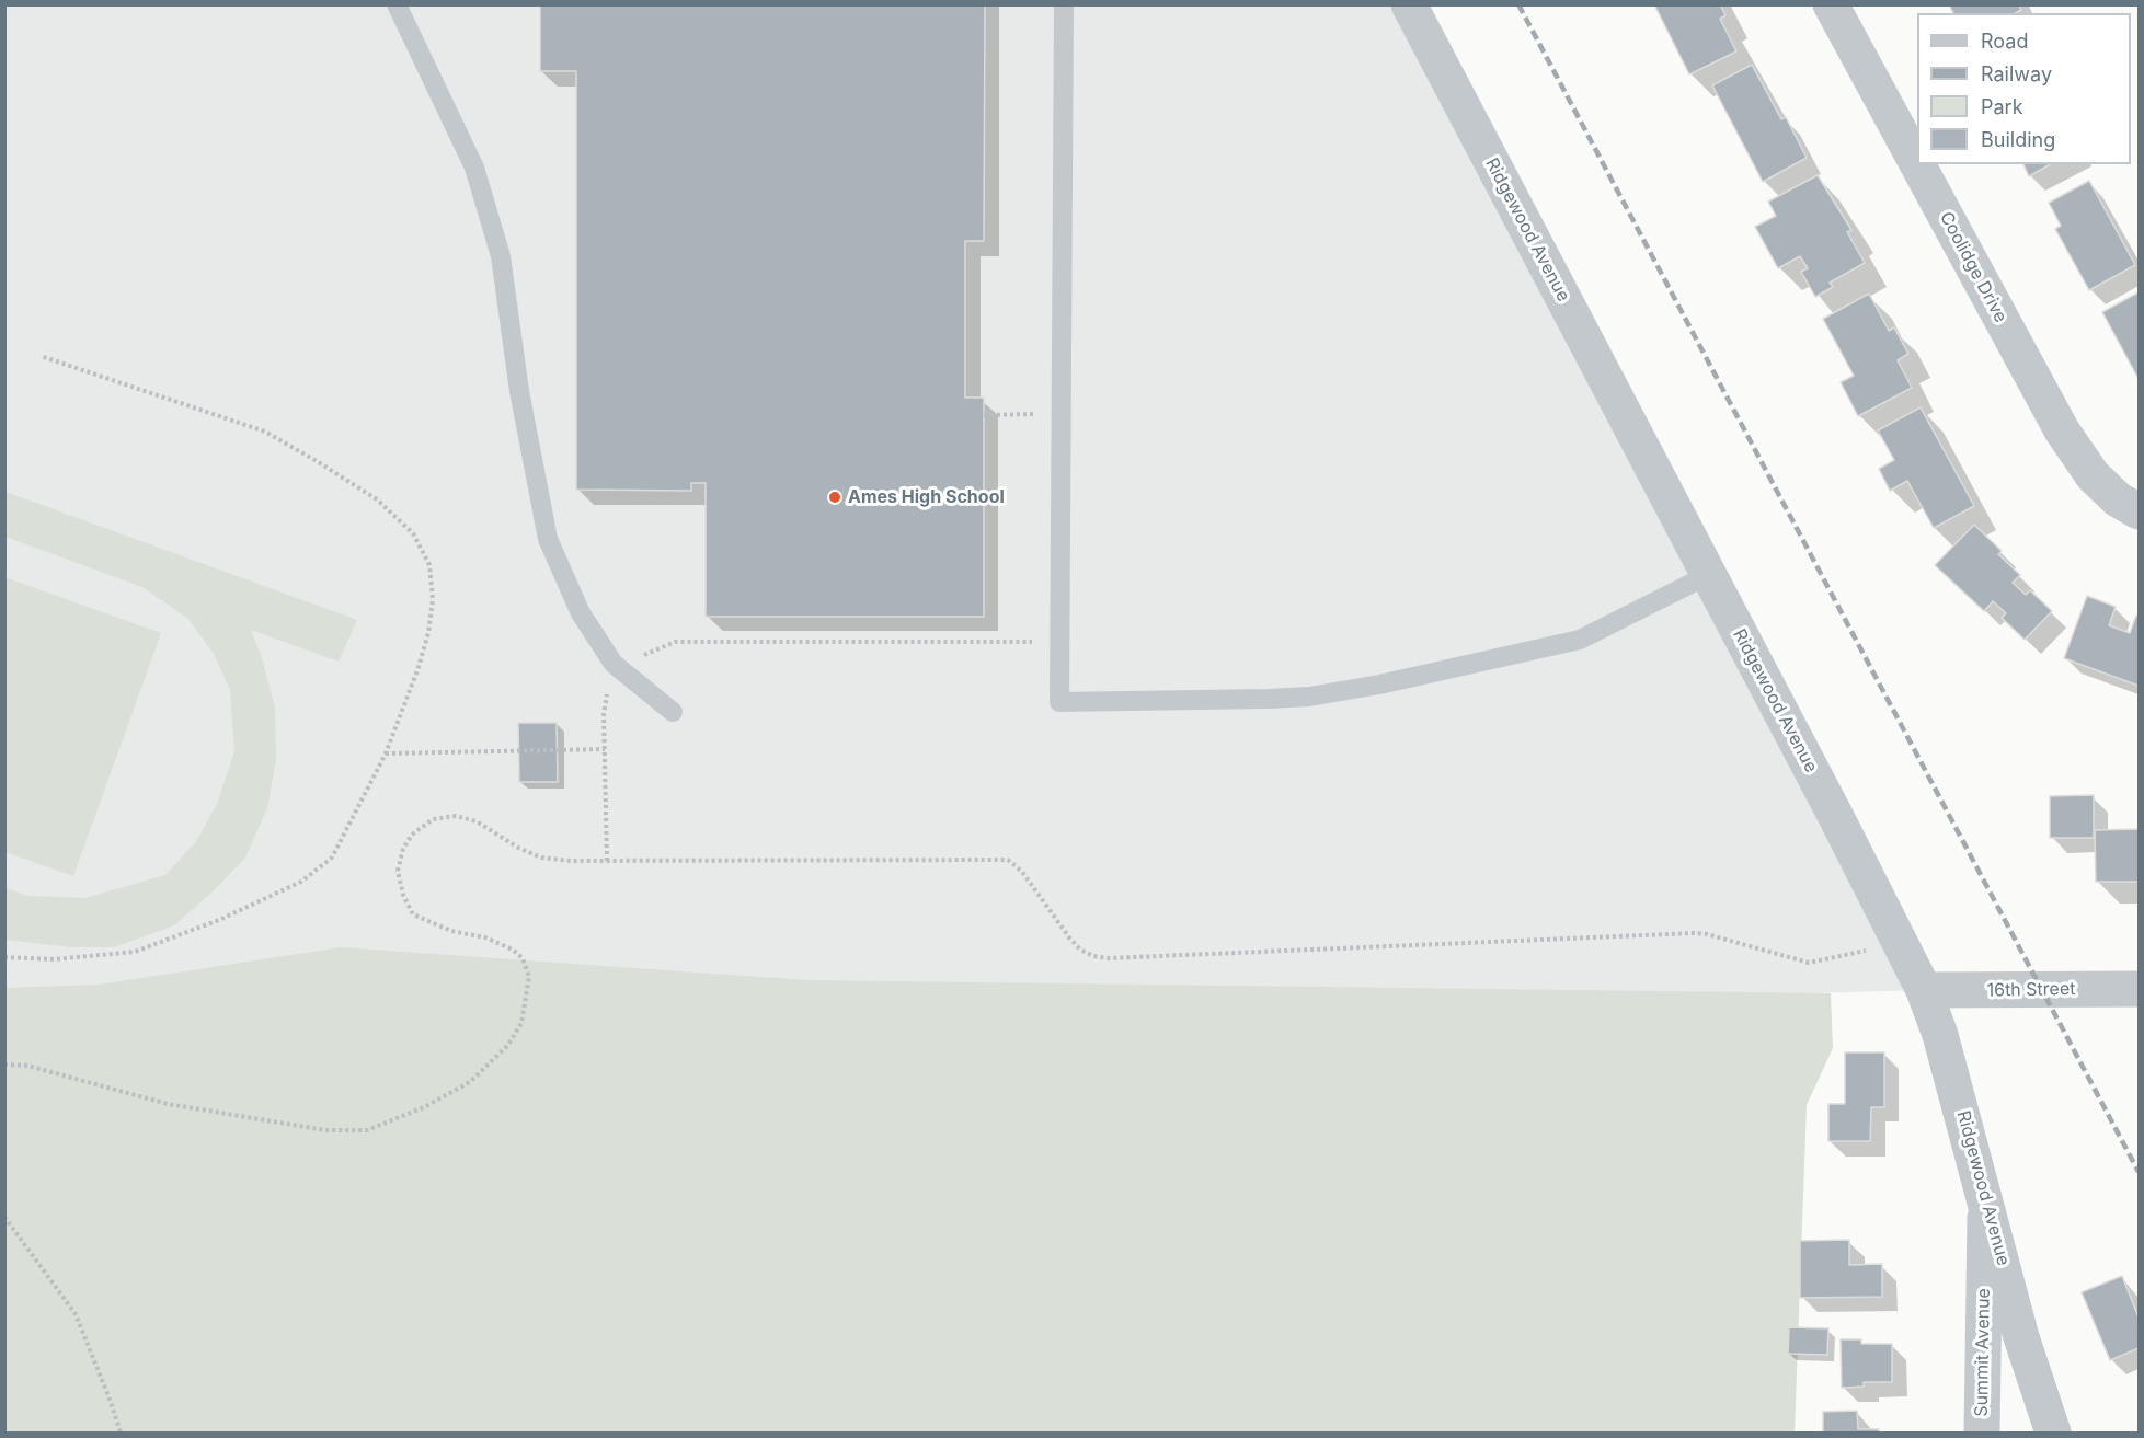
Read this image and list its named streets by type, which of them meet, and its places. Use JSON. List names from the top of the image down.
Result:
{
  "streets": {
    "street": [
      "Ridgewood Avenue",
      "Coolidge Drive",
      "16th Street",
      "Summit Avenue"
    ]
  },
  "crossings": [
    ["Ridgewood Avenue", "16th Street"],
    ["Ridgewood Avenue", "Summit Avenue"]
  ],
  "places": ["Ames High School"],
  "legend": [
    "Road",
    "Railway",
    "Park",
    "Building"
  ]
}
